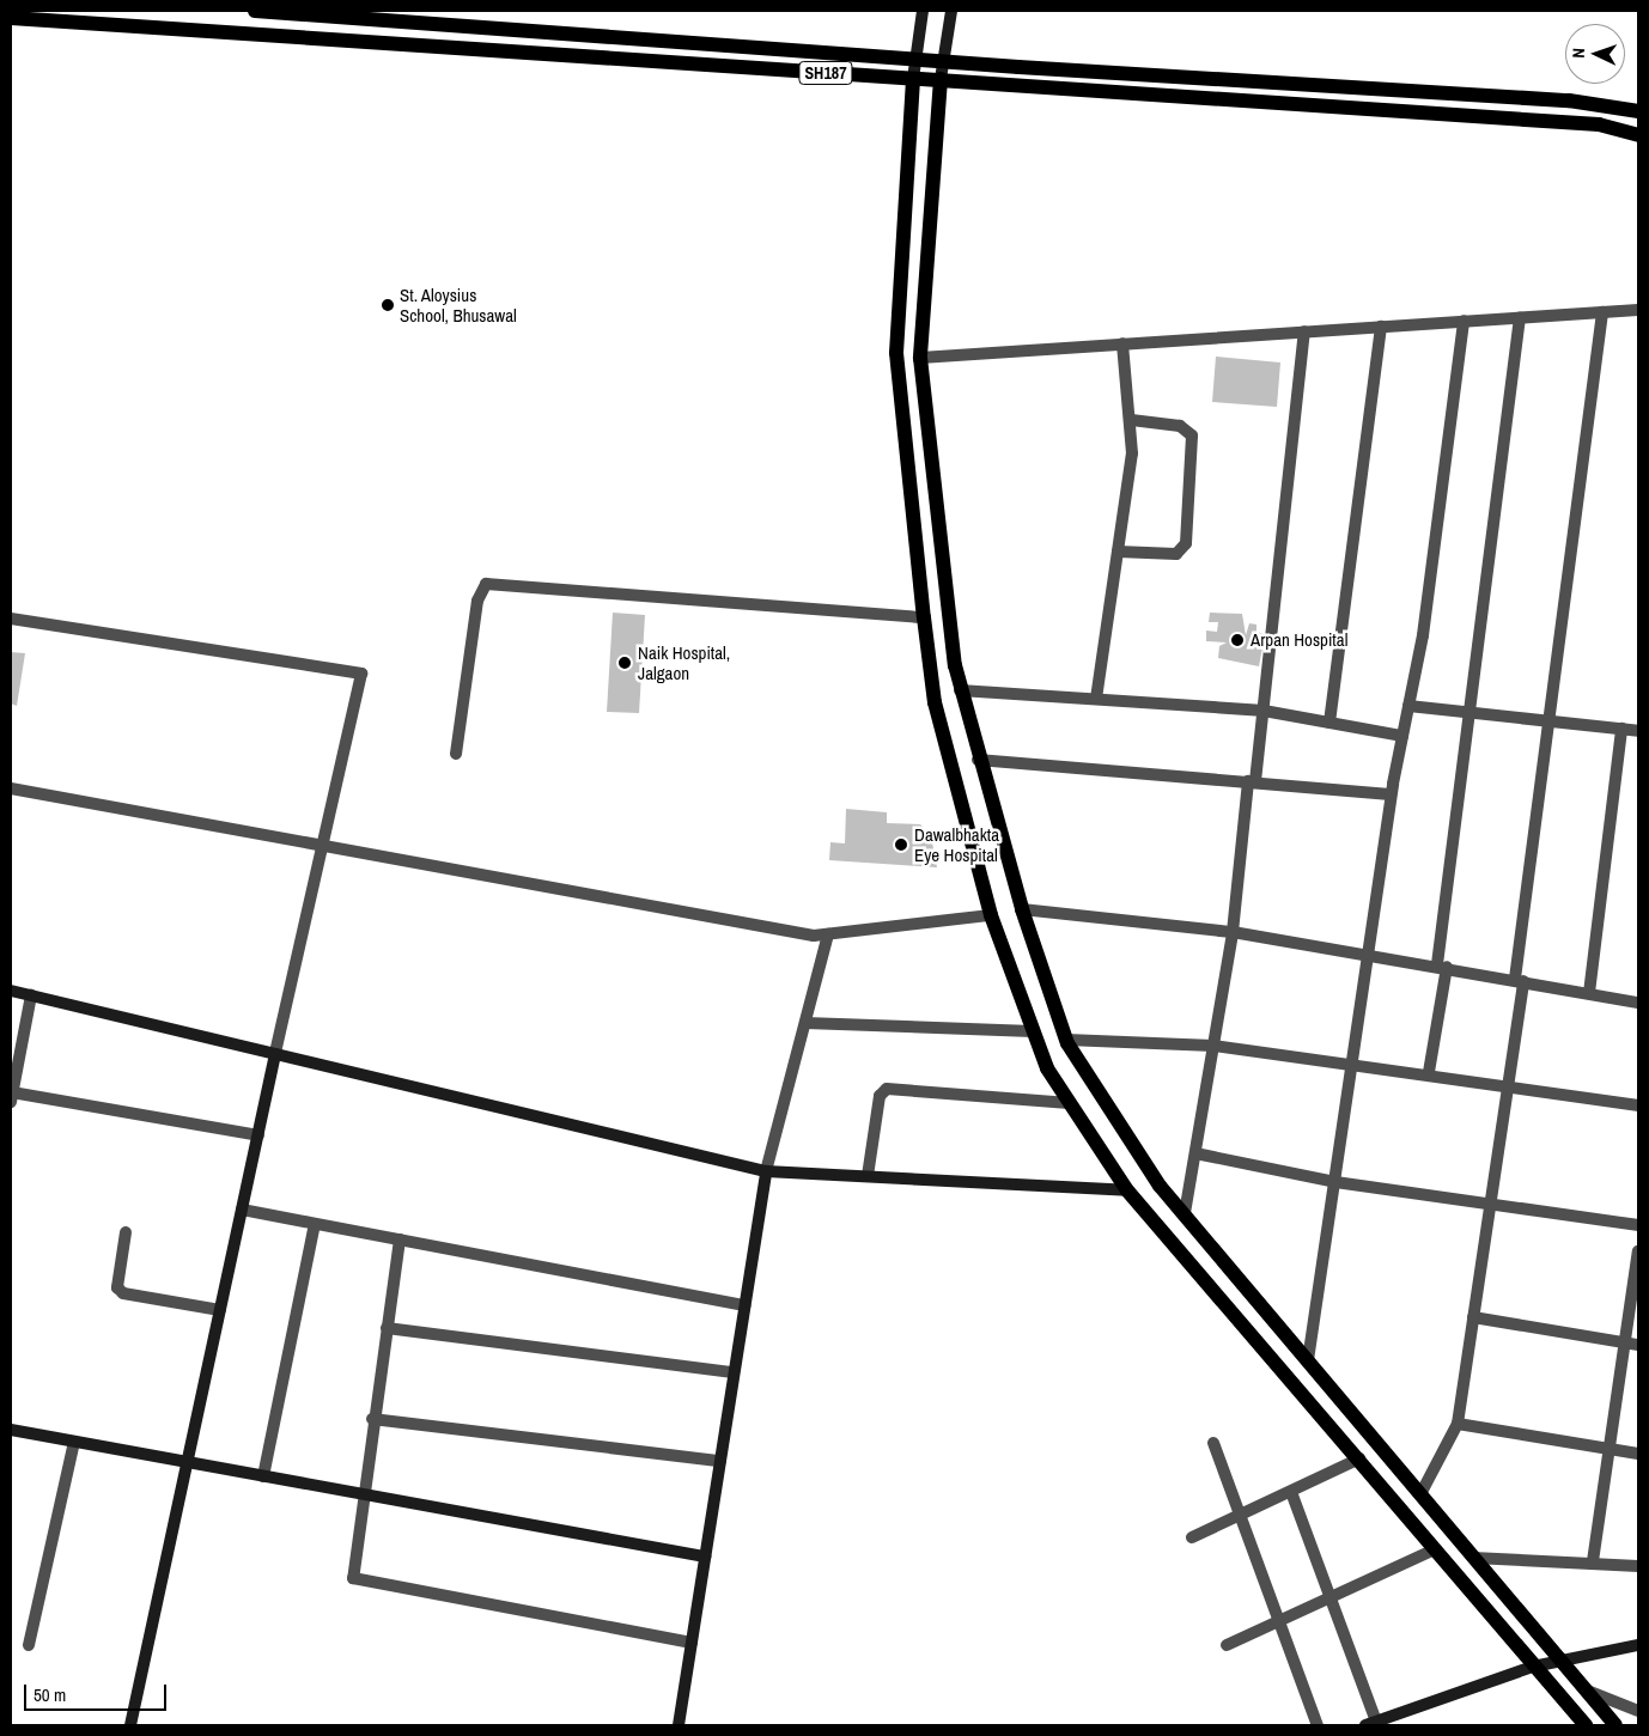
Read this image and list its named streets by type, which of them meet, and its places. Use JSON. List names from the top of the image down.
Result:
{
  "streets": {
    "main road": ["SH187"]
  },
  "places": [
    "St. Aloysius School, Bhusawal",
    "Arpan Hospital",
    "Naik Hospital, Jalgaon",
    "Dawalbhakta Eye Hospital"
  ],
  "scale_bar": "50 m",
  "north": "left"
}
